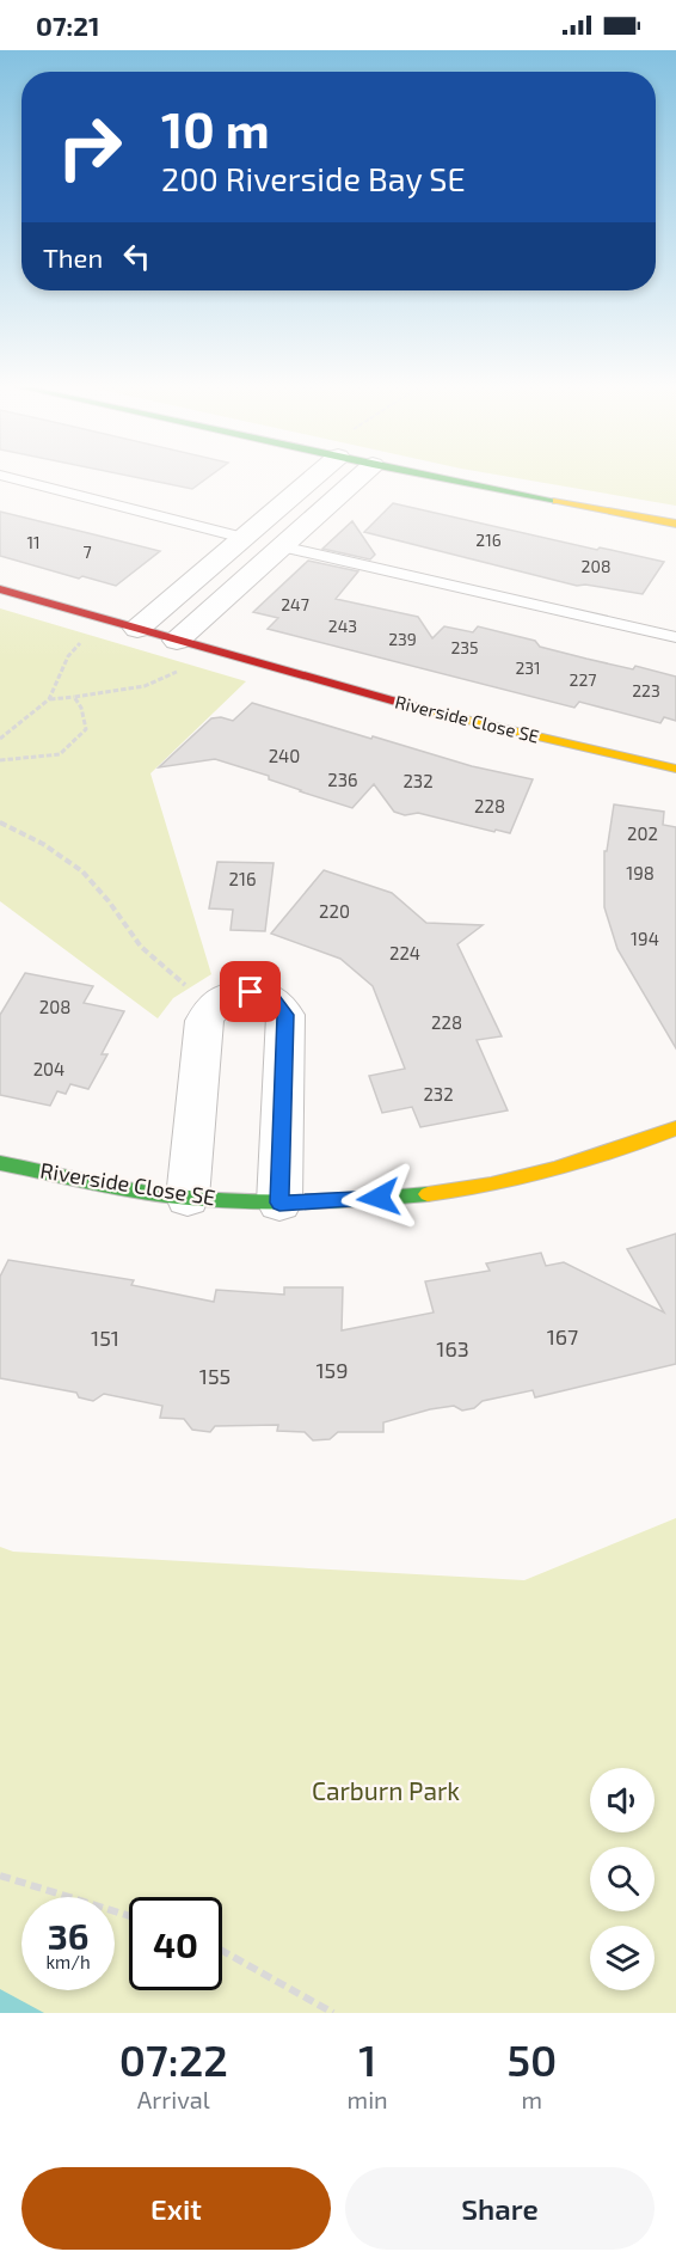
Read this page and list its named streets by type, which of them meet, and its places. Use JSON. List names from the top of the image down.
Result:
{
  "streets": {
    "street": ["Riverside Close SE"]
  },
  "parks": ["Carburn Park"],
  "house_numbers": [
    "216",
    "11",
    "7",
    "208",
    "247",
    "243",
    "239",
    "235",
    "231",
    "227",
    "223",
    "240",
    "236",
    "232",
    "228",
    "202",
    "198",
    "216",
    "220",
    "194",
    "224",
    "208",
    "228",
    "204",
    "232",
    "167",
    "151",
    "163",
    "159",
    "155"
  ],
  "page": {
    "status": "07:21",
    "turn": ["10 m", "200 Riverside Bay SE"],
    "then": "Then",
    "speed": "36 km/h",
    "limit": "40",
    "eta": [
      "07:22",
      "Arrival",
      "1",
      "min",
      "50",
      "m"
    ],
    "buttons": ["Exit", "Share"]
  }
}
